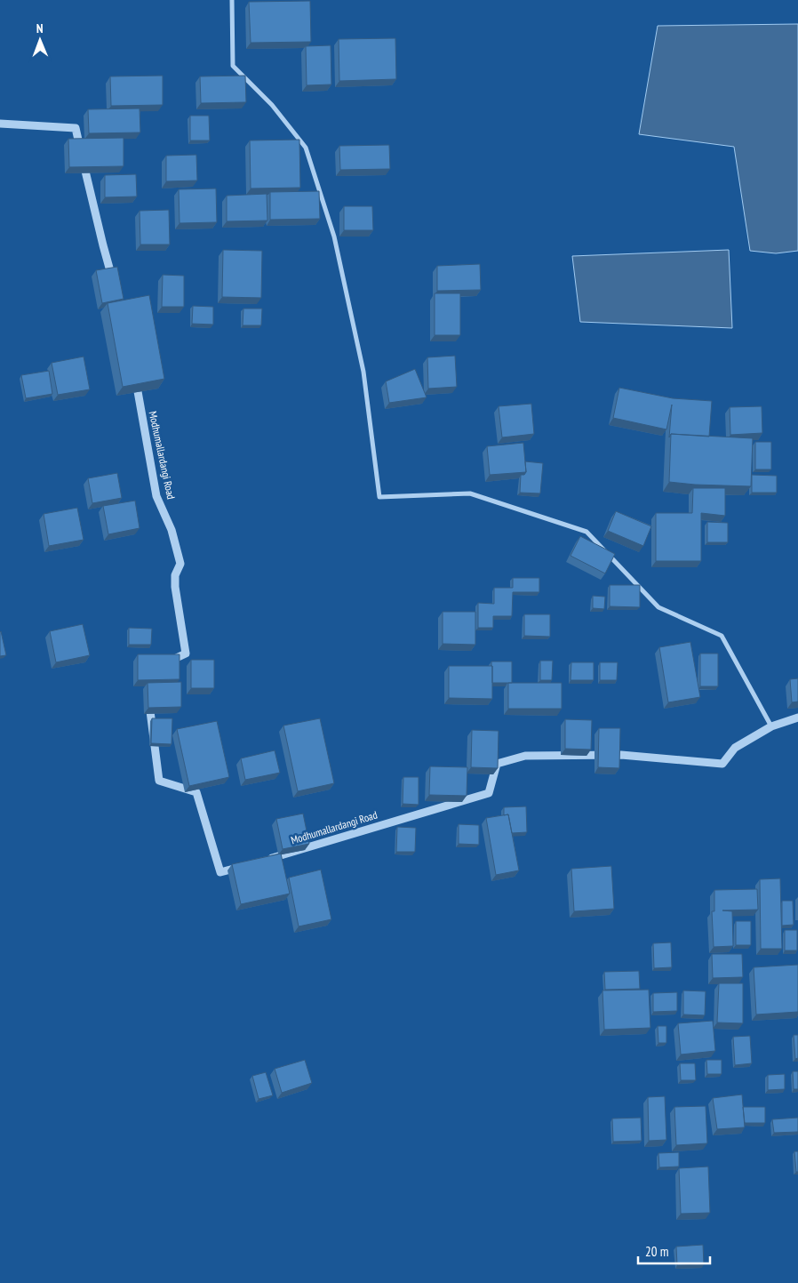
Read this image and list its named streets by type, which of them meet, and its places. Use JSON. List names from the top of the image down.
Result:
{
  "streets": {
    "street": ["Modhumallardangi Road"]
  },
  "scale_bar": "20 m",
  "north": "top"
}
